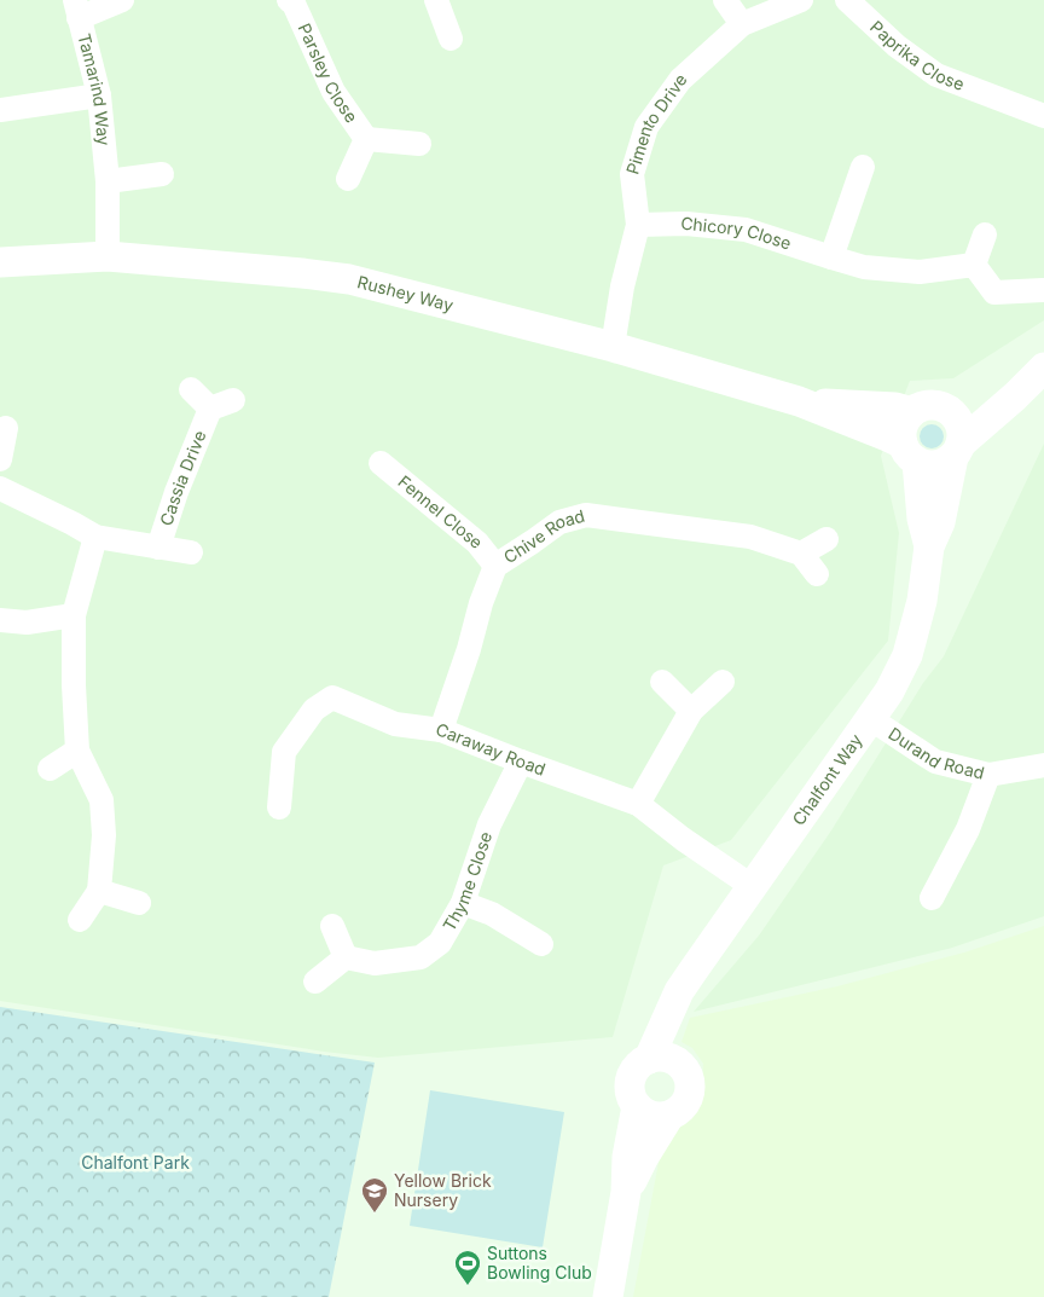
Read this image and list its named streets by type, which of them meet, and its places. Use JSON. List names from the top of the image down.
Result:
{
  "streets": {
    "street": [
      "Paprika Close",
      "Parsley Close",
      "Tamarind Way",
      "Pimento Drive",
      "Chicory Close",
      "Rushey Way",
      "Cassia Drive",
      "Fennel Close",
      "Chive Road",
      "Caraway Road",
      "Durand Road",
      "Chalfont Way",
      "Thyme Close"
    ]
  },
  "crossings": [
    ["Tamarind Way", "Rushey Way"],
    ["Pimento Drive", "Chicory Close"],
    ["Pimento Drive", "Rushey Way"],
    ["Rushey Way", "Chalfont Way"],
    ["Fennel Close", "Chive Road"],
    ["Chive Road", "Caraway Road"],
    ["Caraway Road", "Chalfont Way"],
    ["Caraway Road", "Thyme Close"],
    ["Durand Road", "Chalfont Way"]
  ],
  "parks": ["Chalfont Park"],
  "places": {
    "school or university": ["Yellow Brick Nursery"],
    "sports": ["Suttons Bowling Club"]
  }
}
